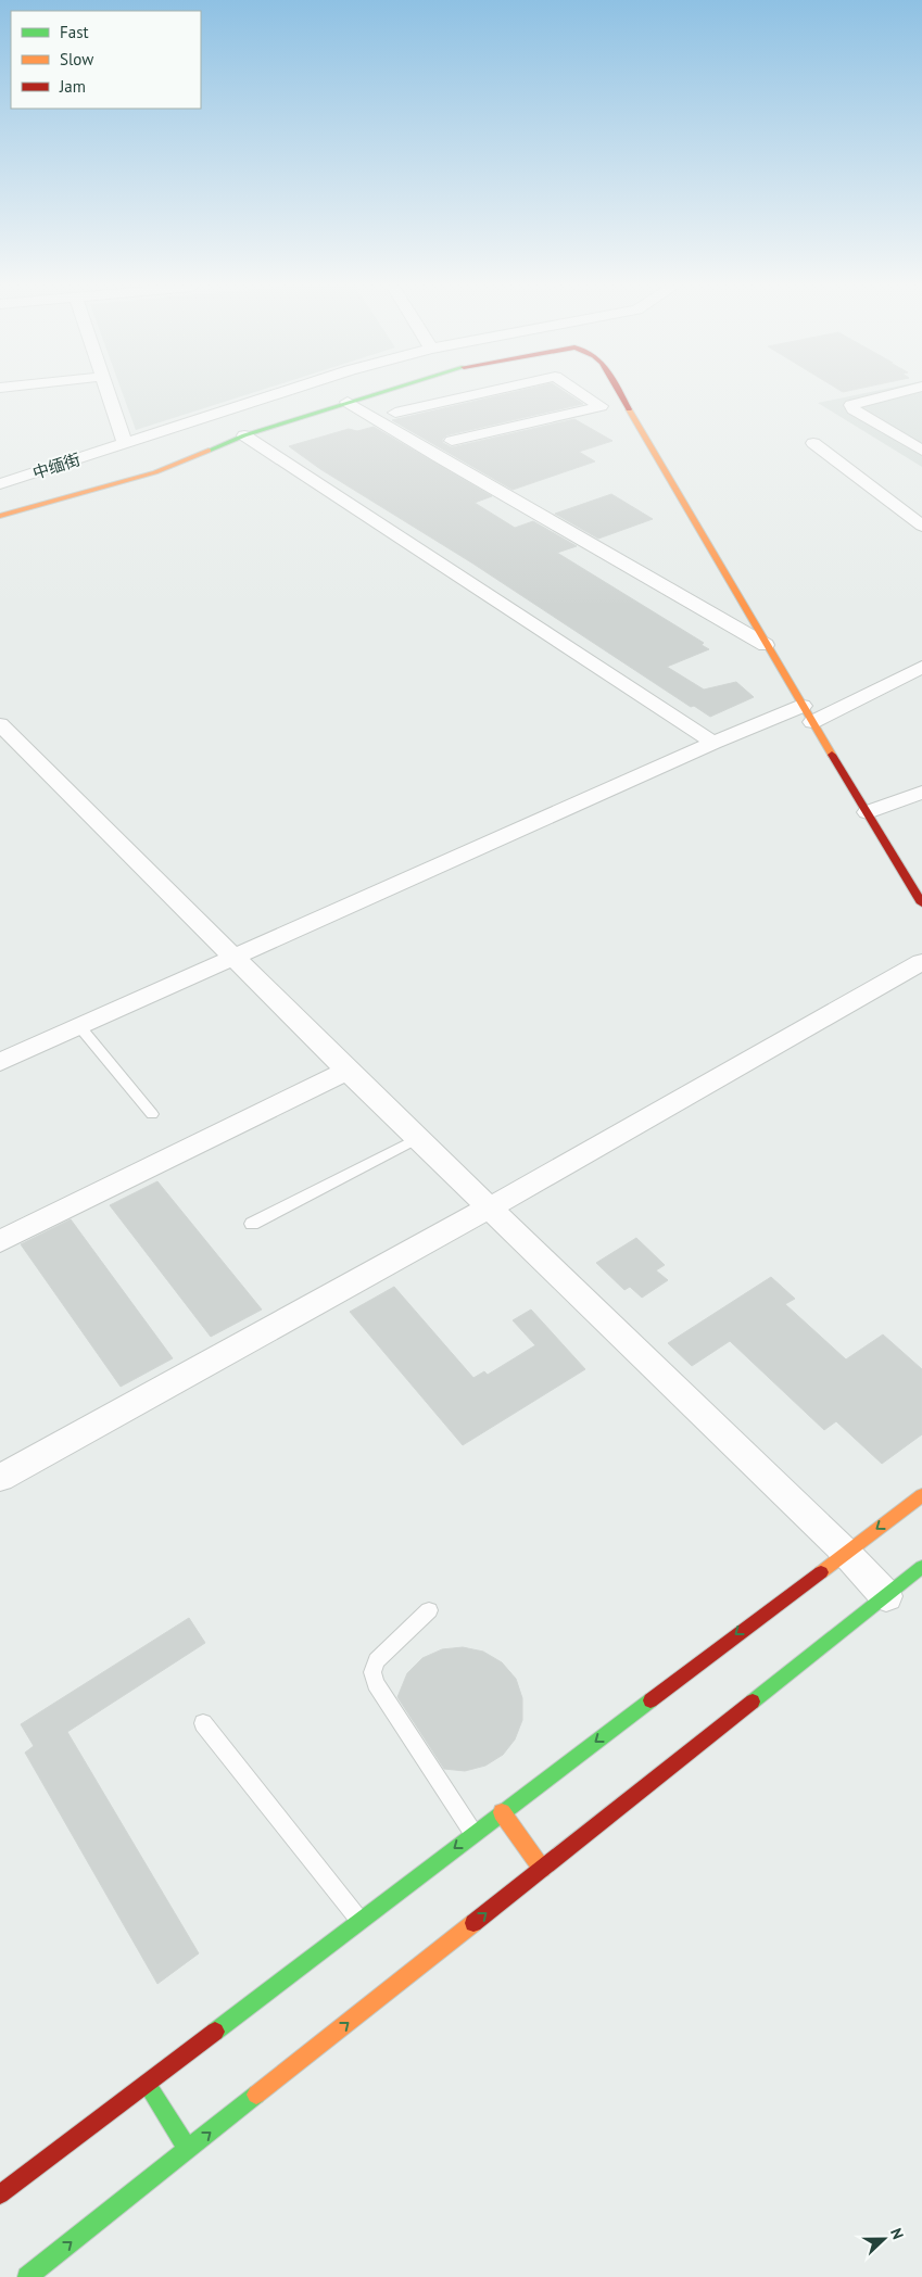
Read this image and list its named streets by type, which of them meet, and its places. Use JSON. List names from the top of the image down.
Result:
{
  "streets": {
    "street": ["中缅街"]
  },
  "legend": ["Fast", "Slow", "Jam"],
  "north": "right"
}
